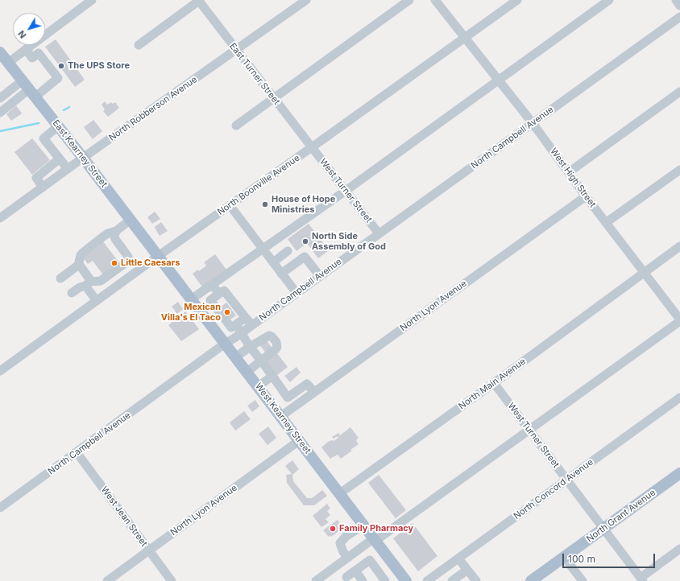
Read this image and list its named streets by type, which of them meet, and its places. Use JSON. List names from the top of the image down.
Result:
{
  "streets": {
    "main road": ["East Kearney Street", "West Kearney Street", "North Grant Avenue"],
    "street": [
      "East Turner Street",
      "North Robberson Avenue",
      "North Campbell Avenue",
      "West High Street",
      "North Boonville Avenue",
      "West Turner Street",
      "North Lyon Avenue",
      "North Main Avenue",
      "North Concord Avenue",
      "West Jean Street"
    ]
  },
  "crossings": [
    ["East Turner Street", "North Robberson Avenue"],
    ["East Turner Street", "North Boonville Avenue"],
    ["East Turner Street", "West Turner Street"],
    ["North Robberson Avenue", "East Kearney Street"],
    ["North Campbell Avenue", "West High Street"],
    ["North Campbell Avenue", "West Turner Street"],
    ["North Campbell Avenue", "West Kearney Street"],
    ["North Campbell Avenue", "West Jean Street"],
    ["East Kearney Street", "North Boonville Avenue"],
    ["East Kearney Street", "West Kearney Street"],
    ["West High Street", "North Boonville Avenue"],
    ["West High Street", "North Lyon Avenue"],
    ["West High Street", "North Main Avenue"],
    ["North Boonville Avenue", "West Turner Street"],
    ["North Boonville Avenue", "West Kearney Street"],
    ["West Turner Street", "North Main Avenue"],
    ["West Turner Street", "North Concord Avenue"],
    ["West Turner Street", "North Grant Avenue"],
    ["North Lyon Avenue", "West Kearney Street"],
    ["North Lyon Avenue", "West Jean Street"],
    ["North Main Avenue", "West Kearney Street"]
  ],
  "places": [
    "The UPS Store",
    "House of Hope Ministries",
    "North Side Assembly of God",
    "Little Caesars",
    "Mexican Villa's El Taco",
    "Family Pharmacy"
  ],
  "scale_bar": "100 m",
  "north": "bottom left"
}
